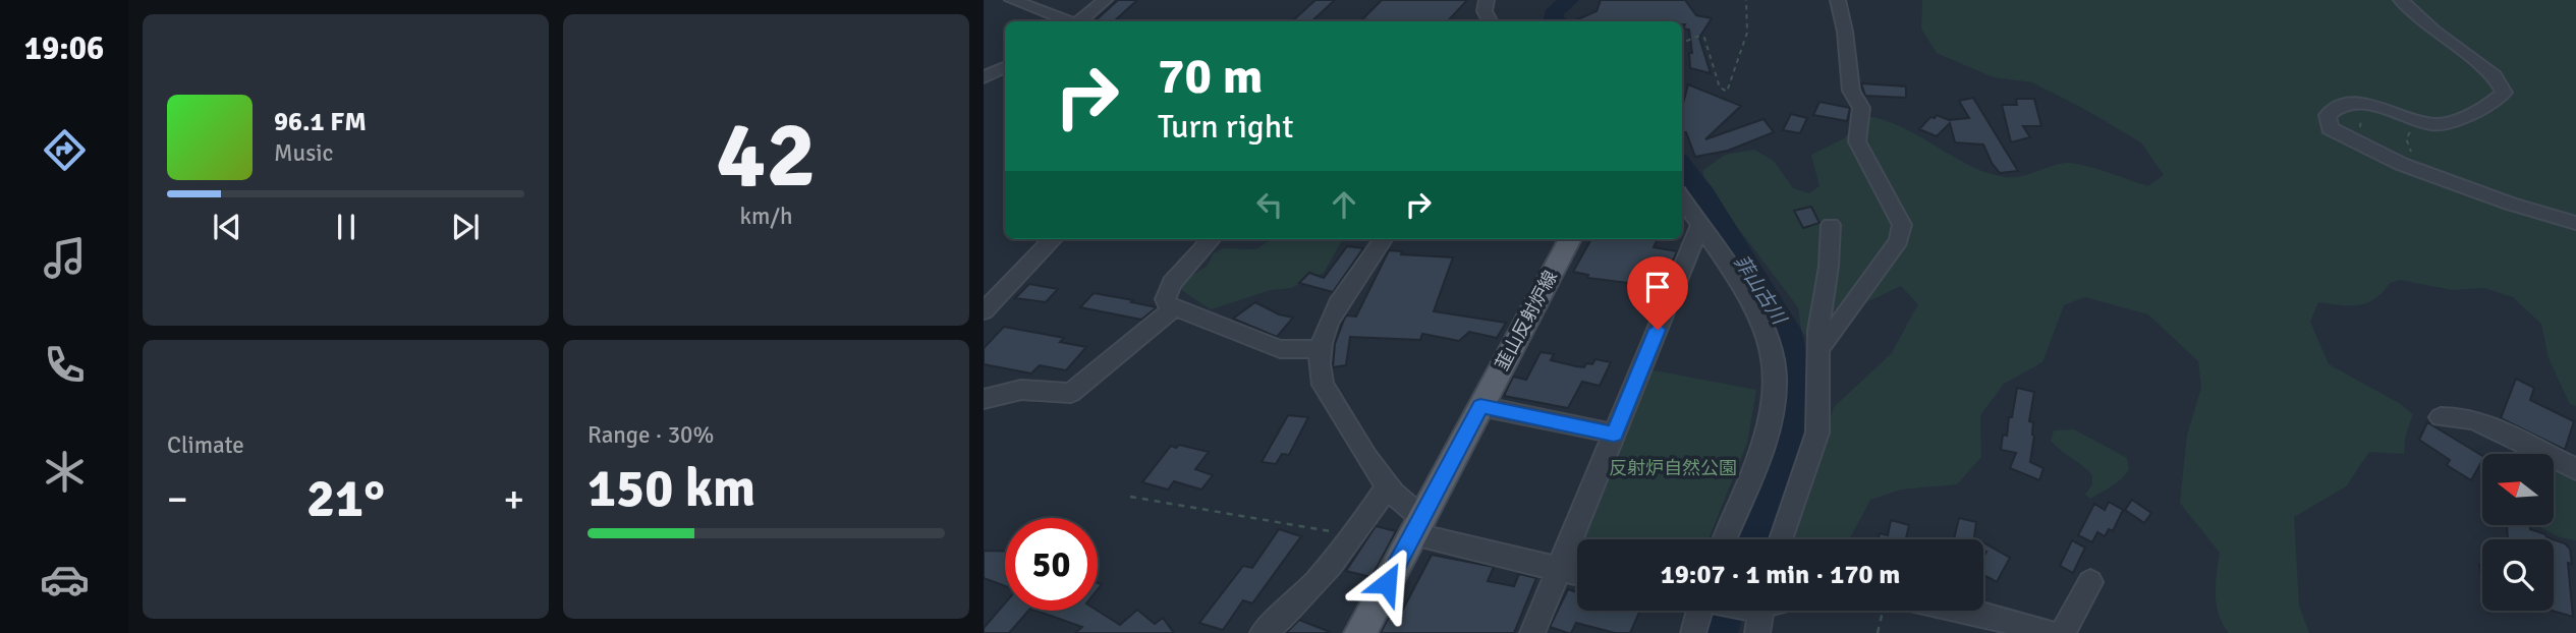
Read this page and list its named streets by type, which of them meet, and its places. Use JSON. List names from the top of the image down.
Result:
{
  "streets": {
    "main road": ["韮山反射炉線"]
  },
  "water": ["菲山古川"],
  "parks": ["反射炉自然公園"],
  "north": "left",
  "page": {
    "tabs": "19:06",
    "tile": [
      ["42", "km/h"],
      "Climate",
      ["Range · 30%", "150 km"]
    ],
    "turn": ["70 m", "Turn right"],
    "song": ["96.1 FM", "Music"],
    "heat": ["−", "21°", "+"],
    "limit": "50",
    "trip": "19:07 · 1 min · 170 m"
  }
}
